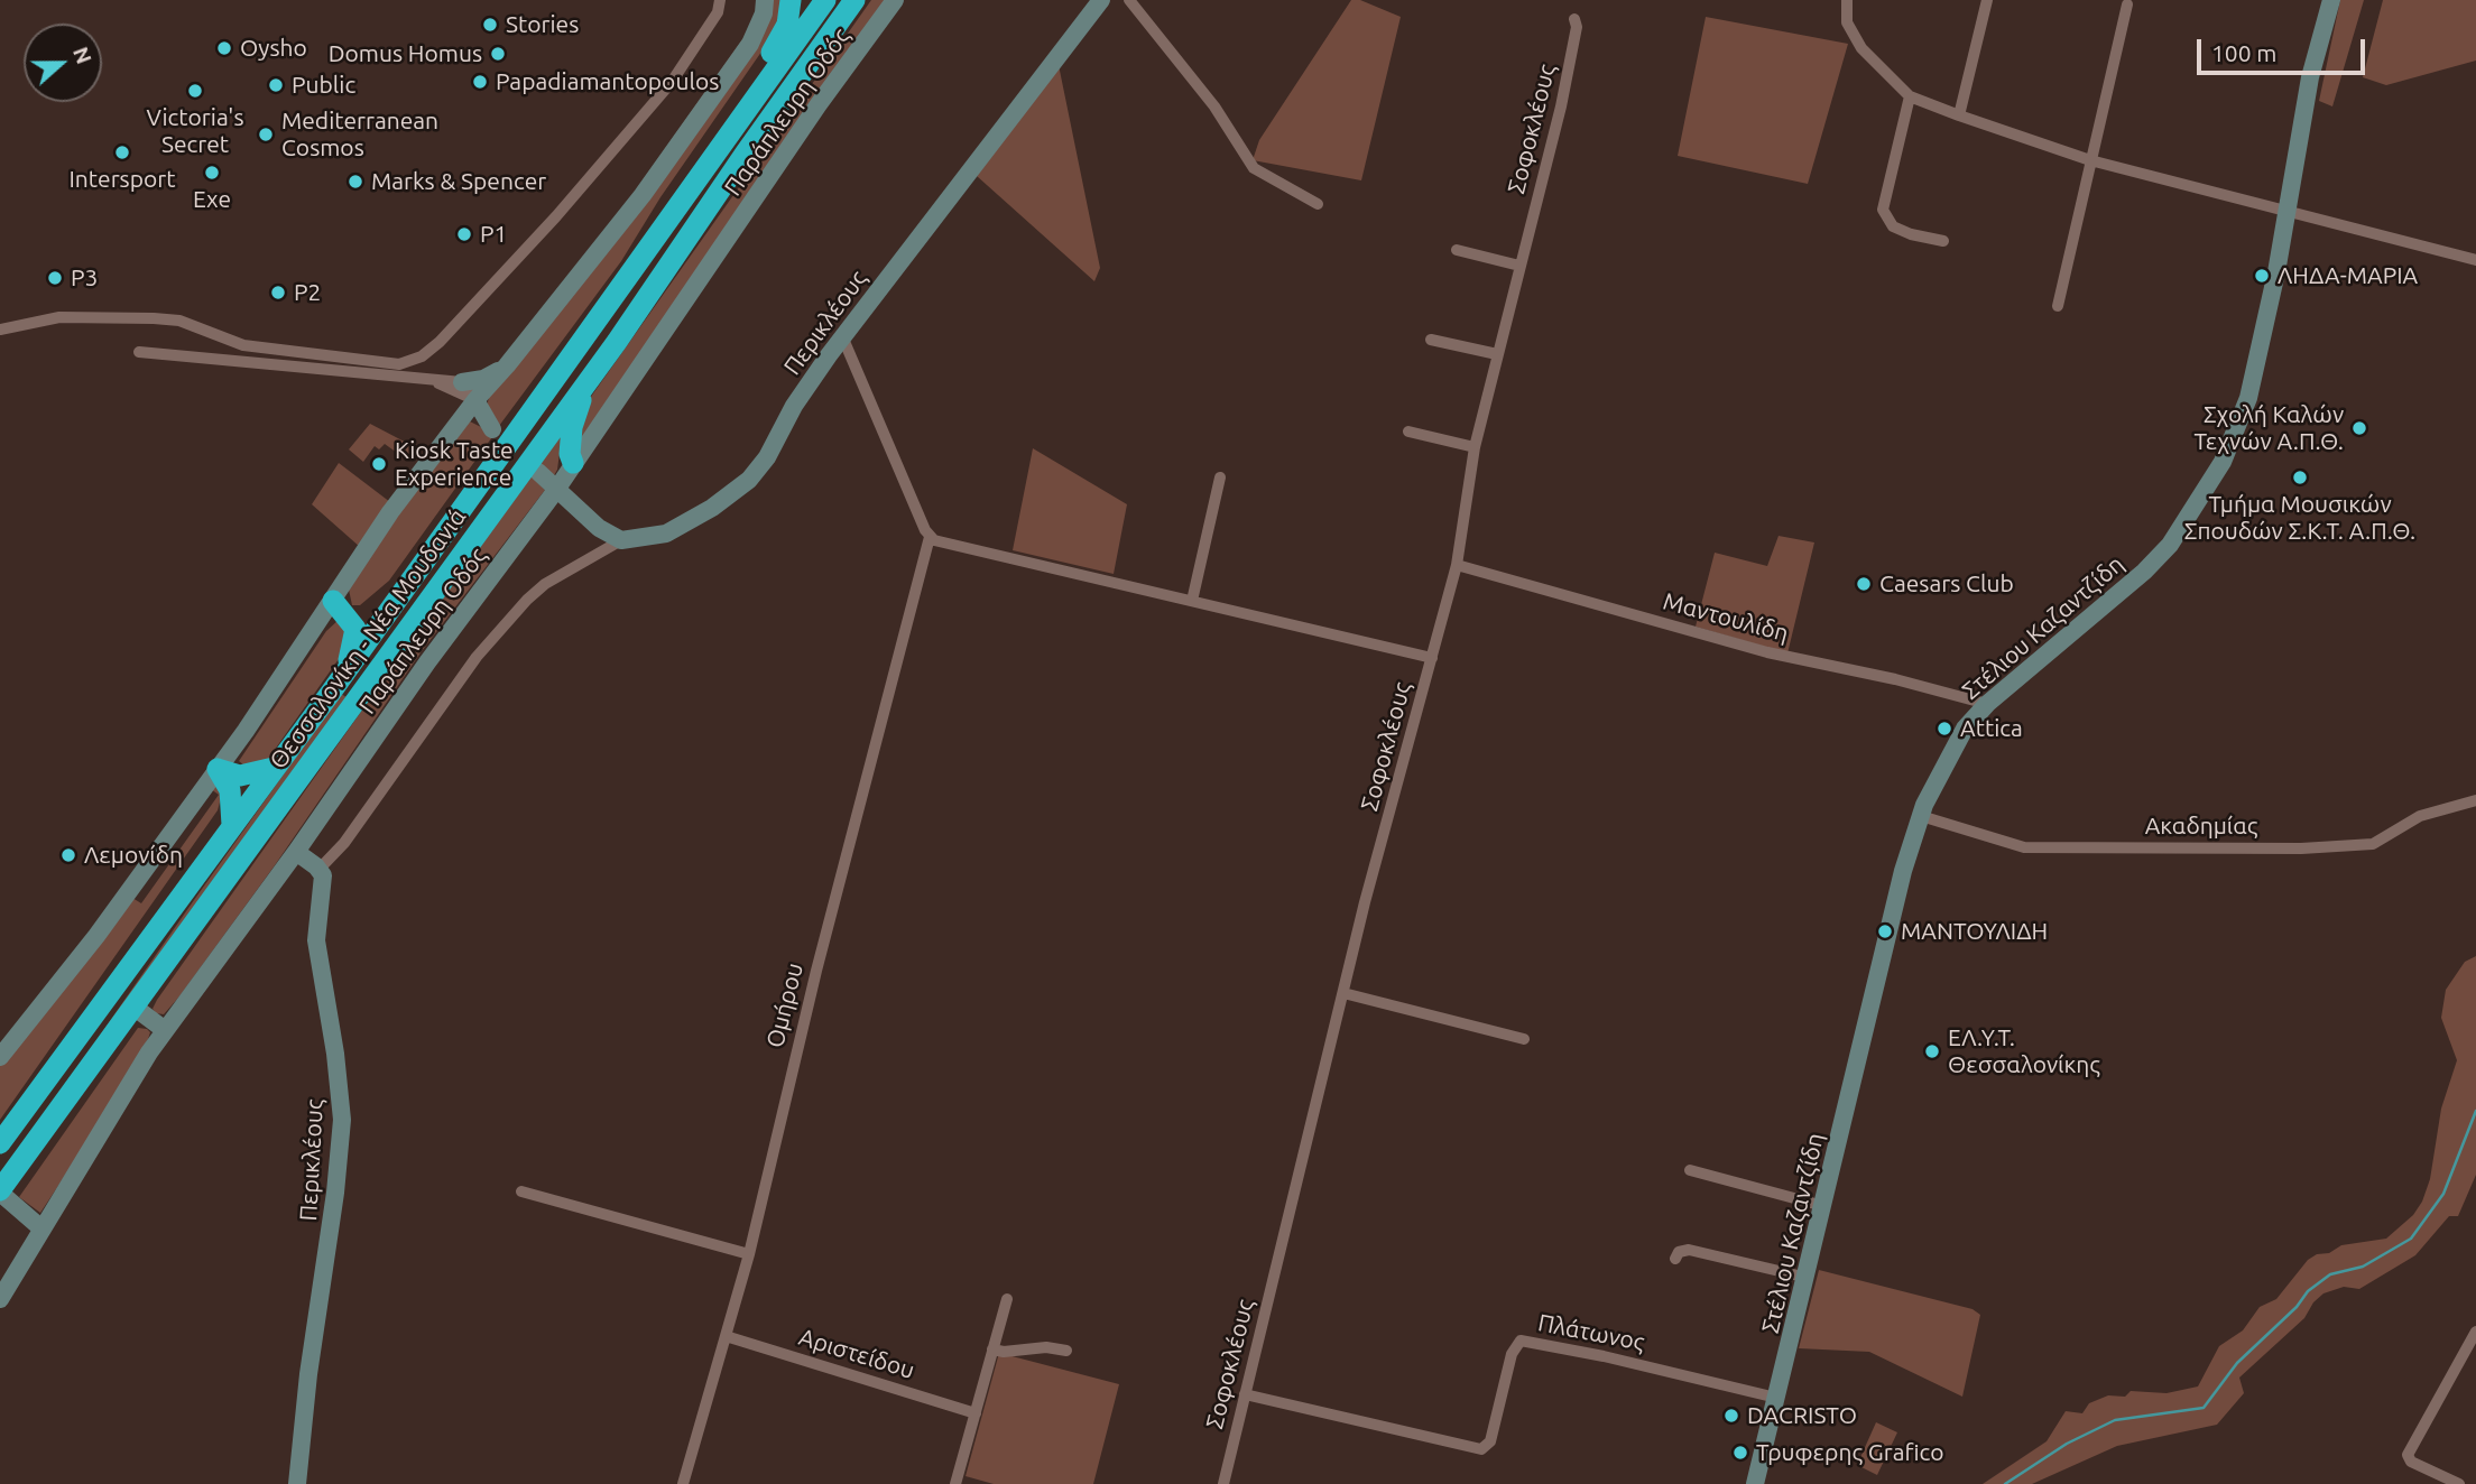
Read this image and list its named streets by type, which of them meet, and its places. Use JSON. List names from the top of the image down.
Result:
{
  "streets": {
    "highway": ["Θεσσαλονίκη - Νέα Μουδανιά"],
    "street": [
      "Παράπλευρη Οδός",
      "Σοφοκλέους",
      "Περικλέους",
      "Μαντουλίδη",
      "Στέλιου Καζαντζίδη",
      "Ακαδημίας",
      "Ομήρου",
      "Πλάτωνος",
      "Αριστείδου"
    ]
  },
  "crossings": [
    ["Σοφοκλέους", "Μαντουλίδη"],
    ["Σοφοκλέους", "Πλάτωνος"],
    ["Μαντουλίδη", "Στέλιου Καζαντζίδη"],
    ["Στέλιου Καζαντζίδη", "Ακαδημίας"],
    ["Στέλιου Καζαντζίδη", "Πλάτωνος"],
    ["Ομήρου", "Αριστείδου"]
  ],
  "places": [
    "Stories",
    "Oysho",
    "Domus Homus",
    "Papadiamantopoulos",
    "Public",
    "Victoria's Secret",
    "Mediterranean Cosmos",
    "Intersport",
    "Exe",
    "Marks & Spencer",
    "P1",
    "ΛΗΔΑ-ΜΑΡΙΑ",
    "P3",
    "P2",
    "Σχολή Καλών Τεχνών Α.Π.Θ.",
    "Kiosk Taste Experience",
    "Τμήμα Μουσικών Σπουδών Σ.Κ.Τ. Α.Π.Θ.",
    "Caesars Club",
    "Attica",
    "Λεμονίδη",
    "ΜΑΝΤΟΥΛΙΔΗ",
    "ΕΛ.Υ.Τ. Θεσσαλονίκης",
    "DACRISTO",
    "Τρυφερης Grafico"
  ],
  "scale_bar": "100 m",
  "north": "right"
}
